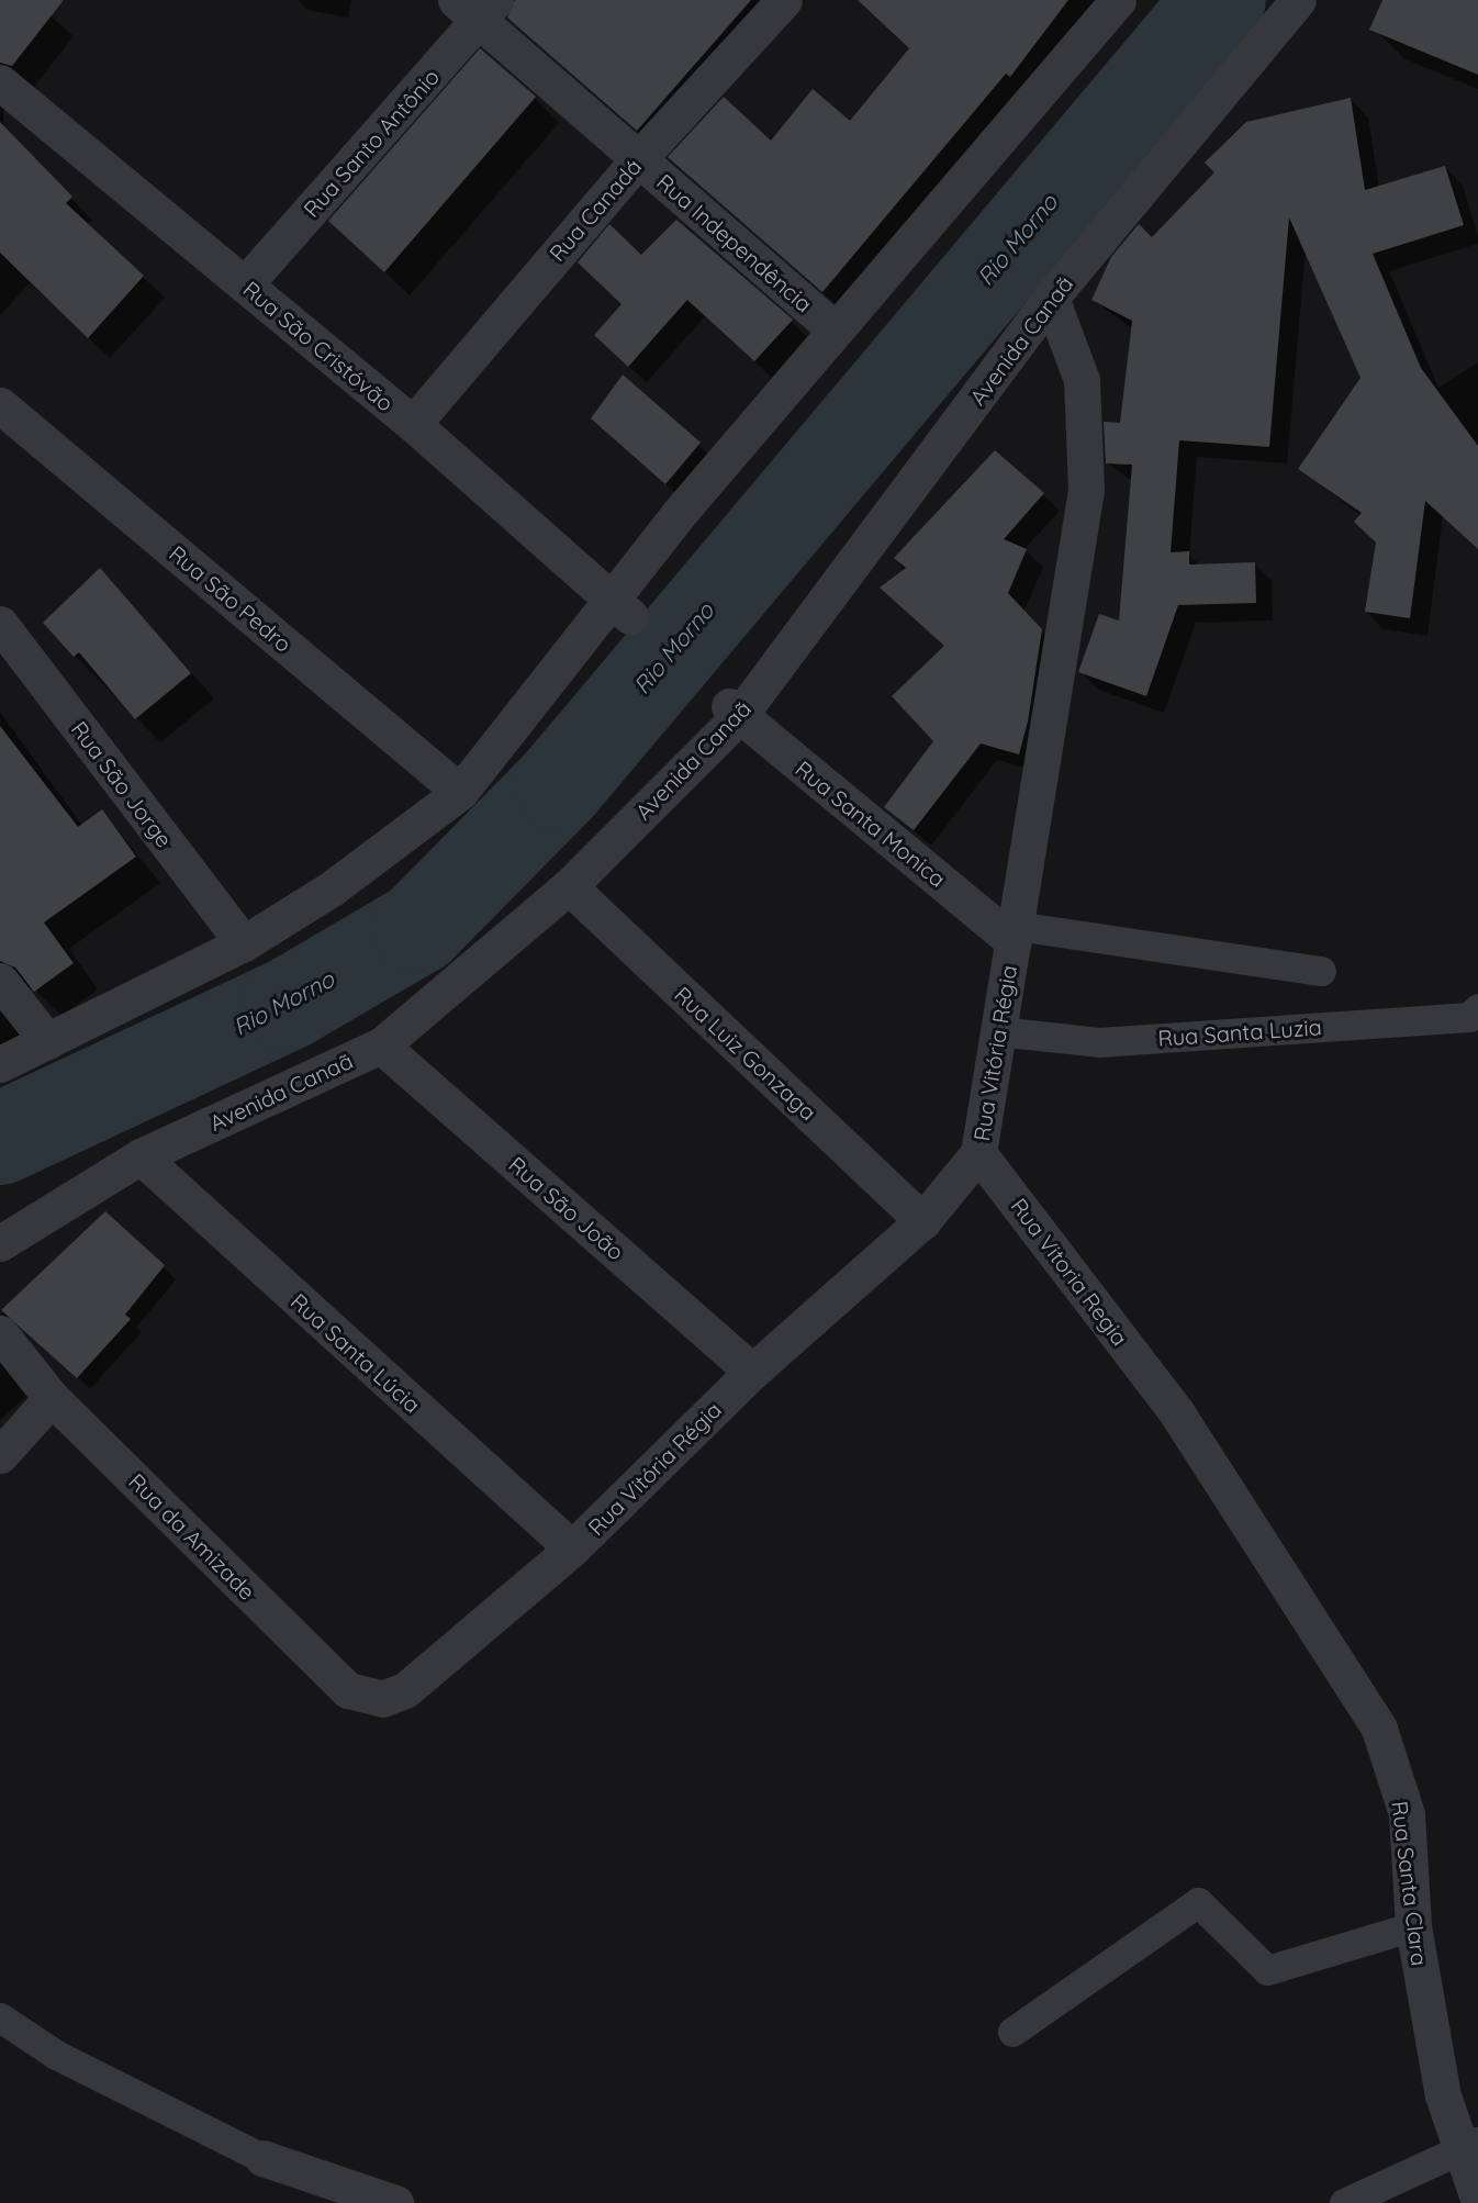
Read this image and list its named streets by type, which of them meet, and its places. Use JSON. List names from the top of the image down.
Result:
{
  "streets": {
    "street": [
      "Rua Santo Antônio",
      "Rua Canadá",
      "Rua Independência",
      "Avenida Canaã",
      "Rua São Cristóvão",
      "Rua São Pedro",
      "Rua São Jorge",
      "Rua Santa Monica",
      "Rua Luiz Gonzaga",
      "Rua Vitória Régia",
      "Rua São João",
      "Rua Vitoria Regia",
      "Rua Santa Lúcia",
      "Rua da Amizade",
      "Rua Santa Clara"
    ],
    "lane": ["Rua Santa Luzia"]
  },
  "crossings": [
    ["Rua Santo Antônio", "Rua Independência"],
    ["Rua Santo Antônio", "Rua São Cristóvão"],
    ["Rua Canadá", "Rua Independência"],
    ["Rua Canadá", "Rua São Cristóvão"],
    ["Avenida Canaã", "Rua Santa Monica"],
    ["Avenida Canaã", "Rua Luiz Gonzaga"],
    ["Avenida Canaã", "Rua Vitória Régia"],
    ["Avenida Canaã", "Rua São João"],
    ["Avenida Canaã", "Rua Santa Lúcia"],
    ["Rua Santa Monica", "Rua Vitória Régia"],
    ["Rua Santa Luzia", "Rua Vitória Régia"],
    ["Rua Luiz Gonzaga", "Rua Vitória Régia"],
    ["Rua Vitória Régia", "Rua São João"],
    ["Rua Vitória Régia", "Rua Vitoria Regia"],
    ["Rua Vitória Régia", "Rua Santa Lúcia"],
    ["Rua Vitória Régia", "Rua da Amizade"],
    ["Rua Vitoria Regia", "Rua Santa Clara"]
  ],
  "water": ["Rio Morno"]
}
